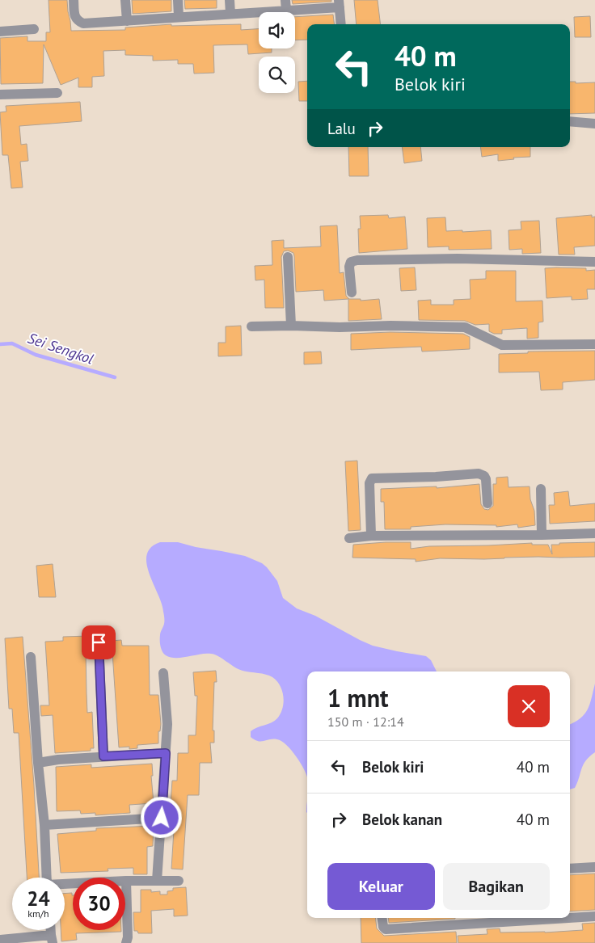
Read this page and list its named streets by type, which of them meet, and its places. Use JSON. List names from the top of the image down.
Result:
{
  "water": ["Sei Sengkol"],
  "page": {
    "turn": ["40 m", "Belok kiri"],
    "then": "Lalu",
    "heading": ["1 mnt", "150 m · 12:14"],
    "list": [
      {
        "name": "Belok kiri",
        "value": "40 m"
      },
      {
        "name": "Belok kanan",
        "value": "40 m"
      }
    ],
    "buttons": ["Keluar", "Bagikan"],
    "speed": "24 km/h",
    "limit": "30"
  }
}
